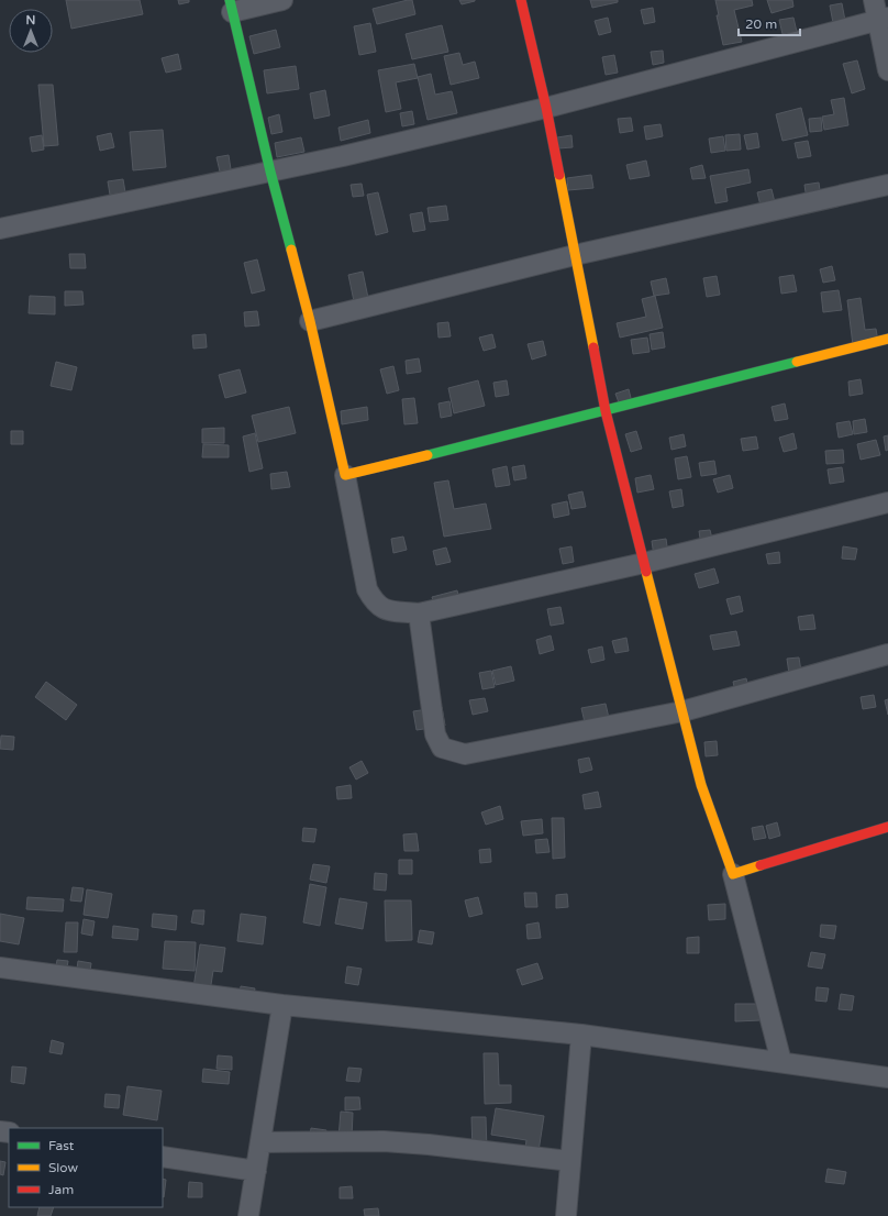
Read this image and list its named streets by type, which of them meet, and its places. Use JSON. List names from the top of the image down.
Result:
{
  "legend": ["Fast", "Slow", "Jam"],
  "scale_bar": "20 m",
  "north": "top"
}
